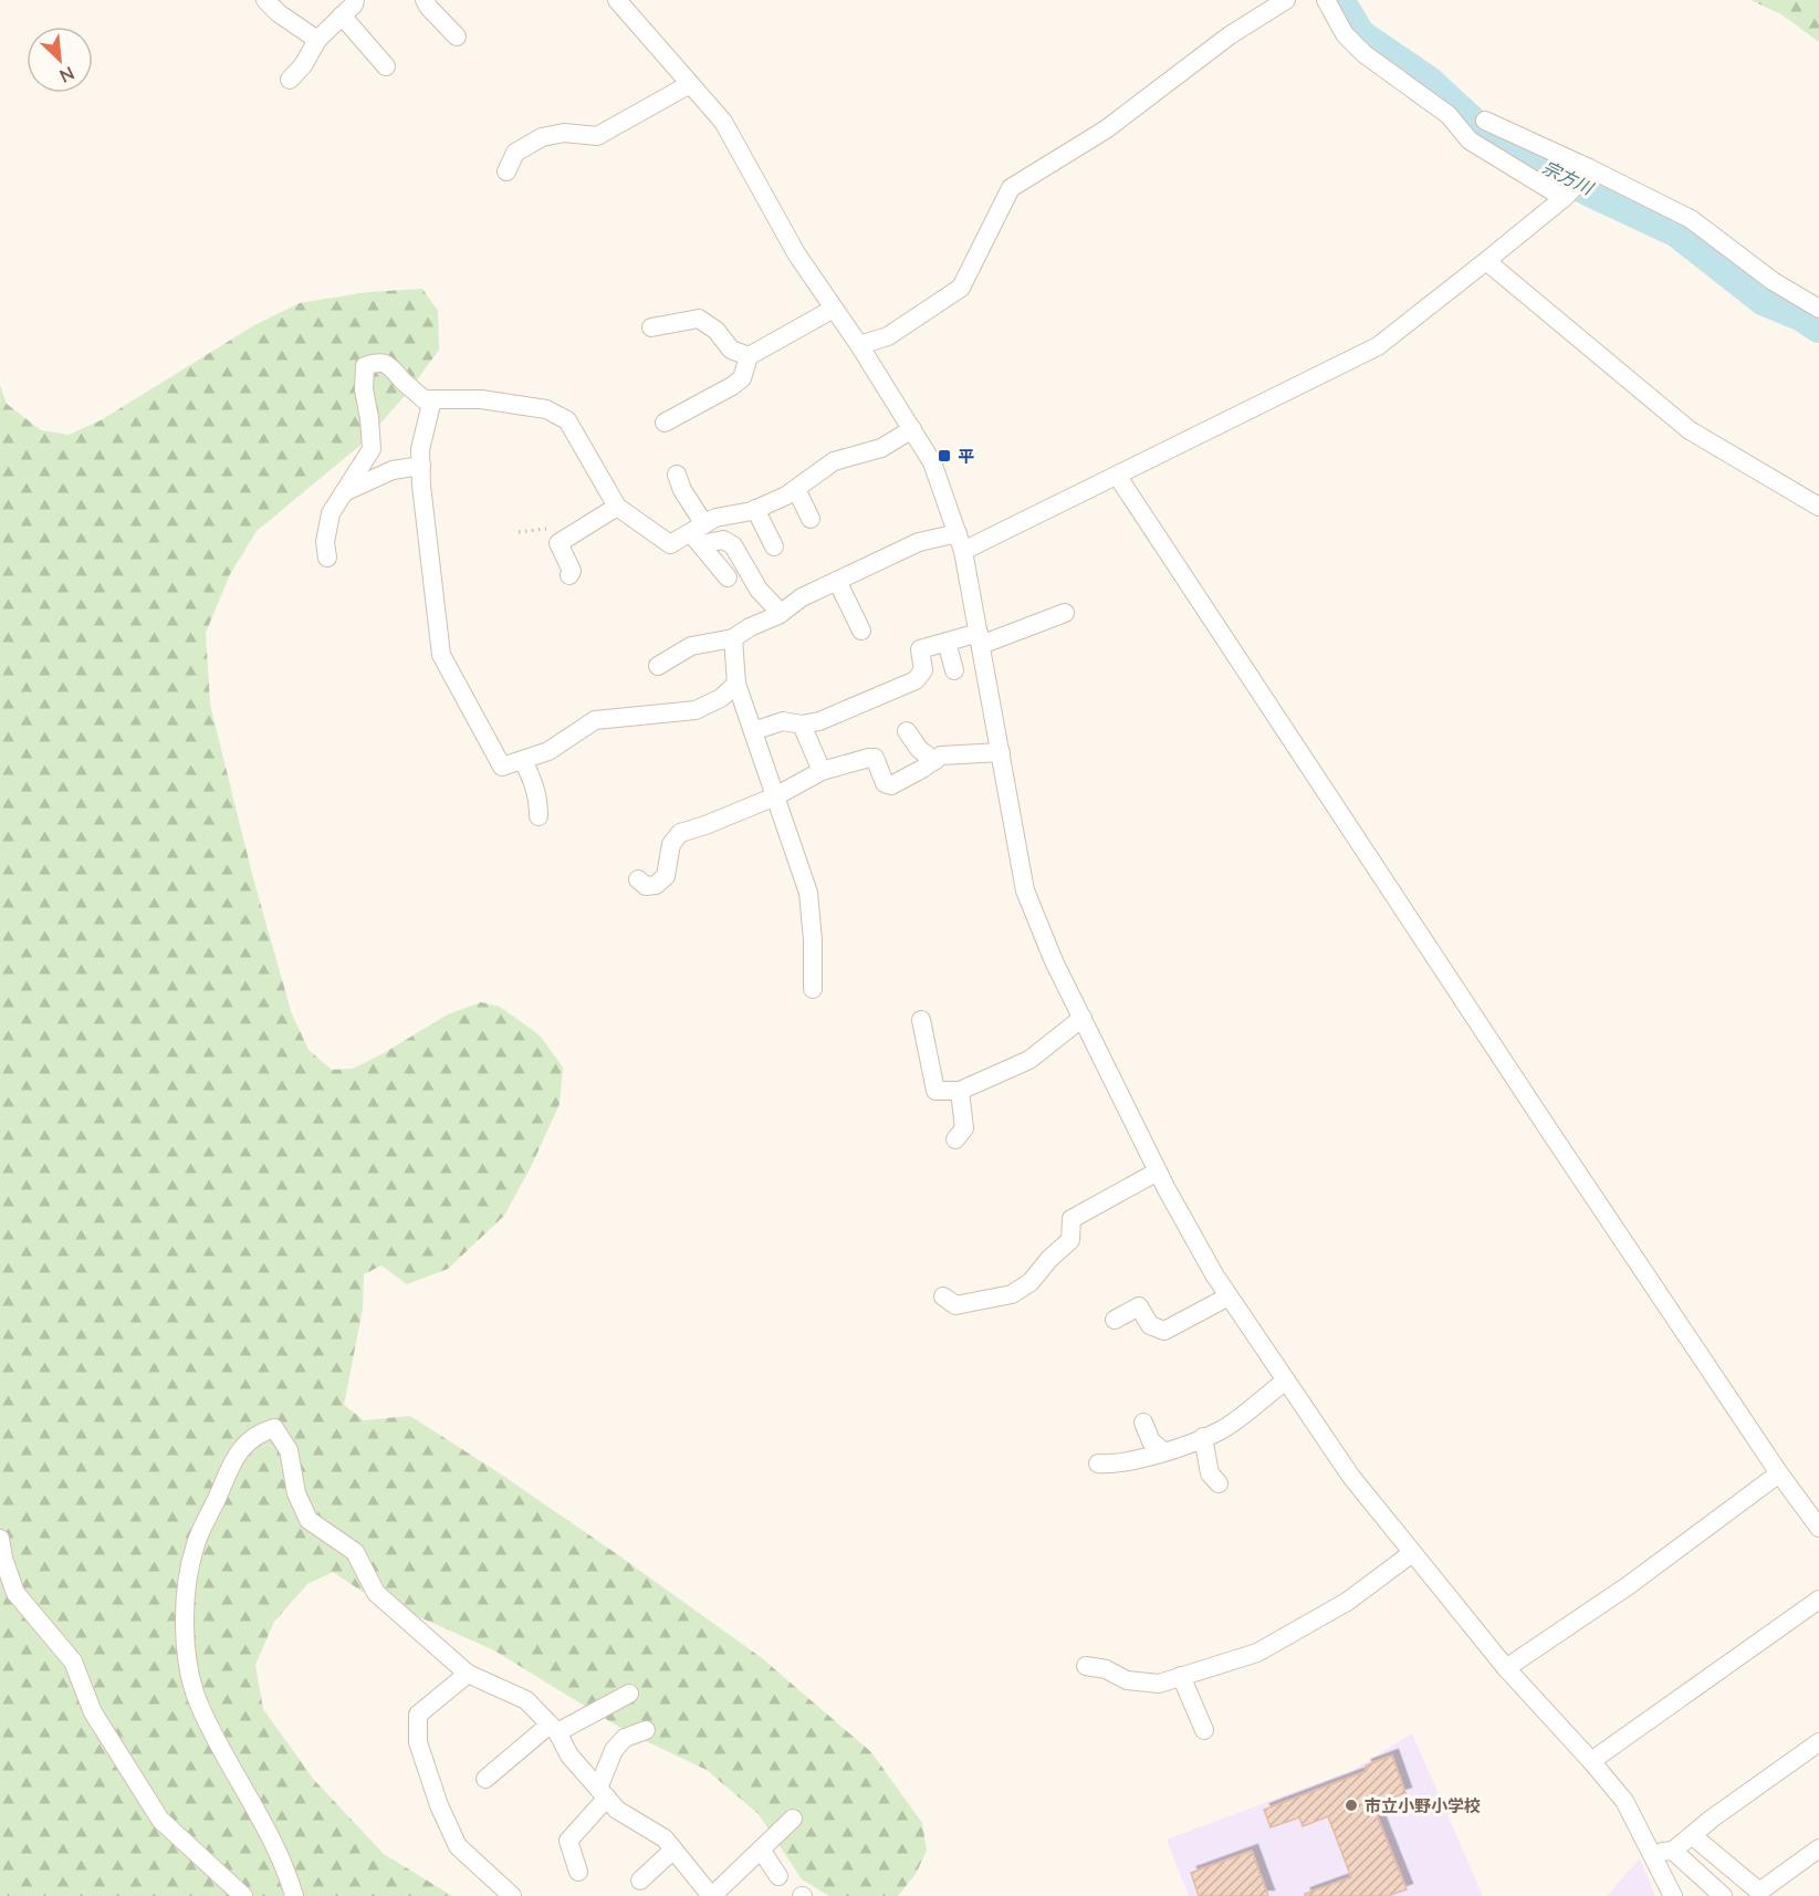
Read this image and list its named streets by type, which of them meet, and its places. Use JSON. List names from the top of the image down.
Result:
{
  "water": ["宗方川"],
  "places": {
    "transit": ["平"],
    "other": ["市立小野小学校"]
  },
  "north": "bottom right"
}
